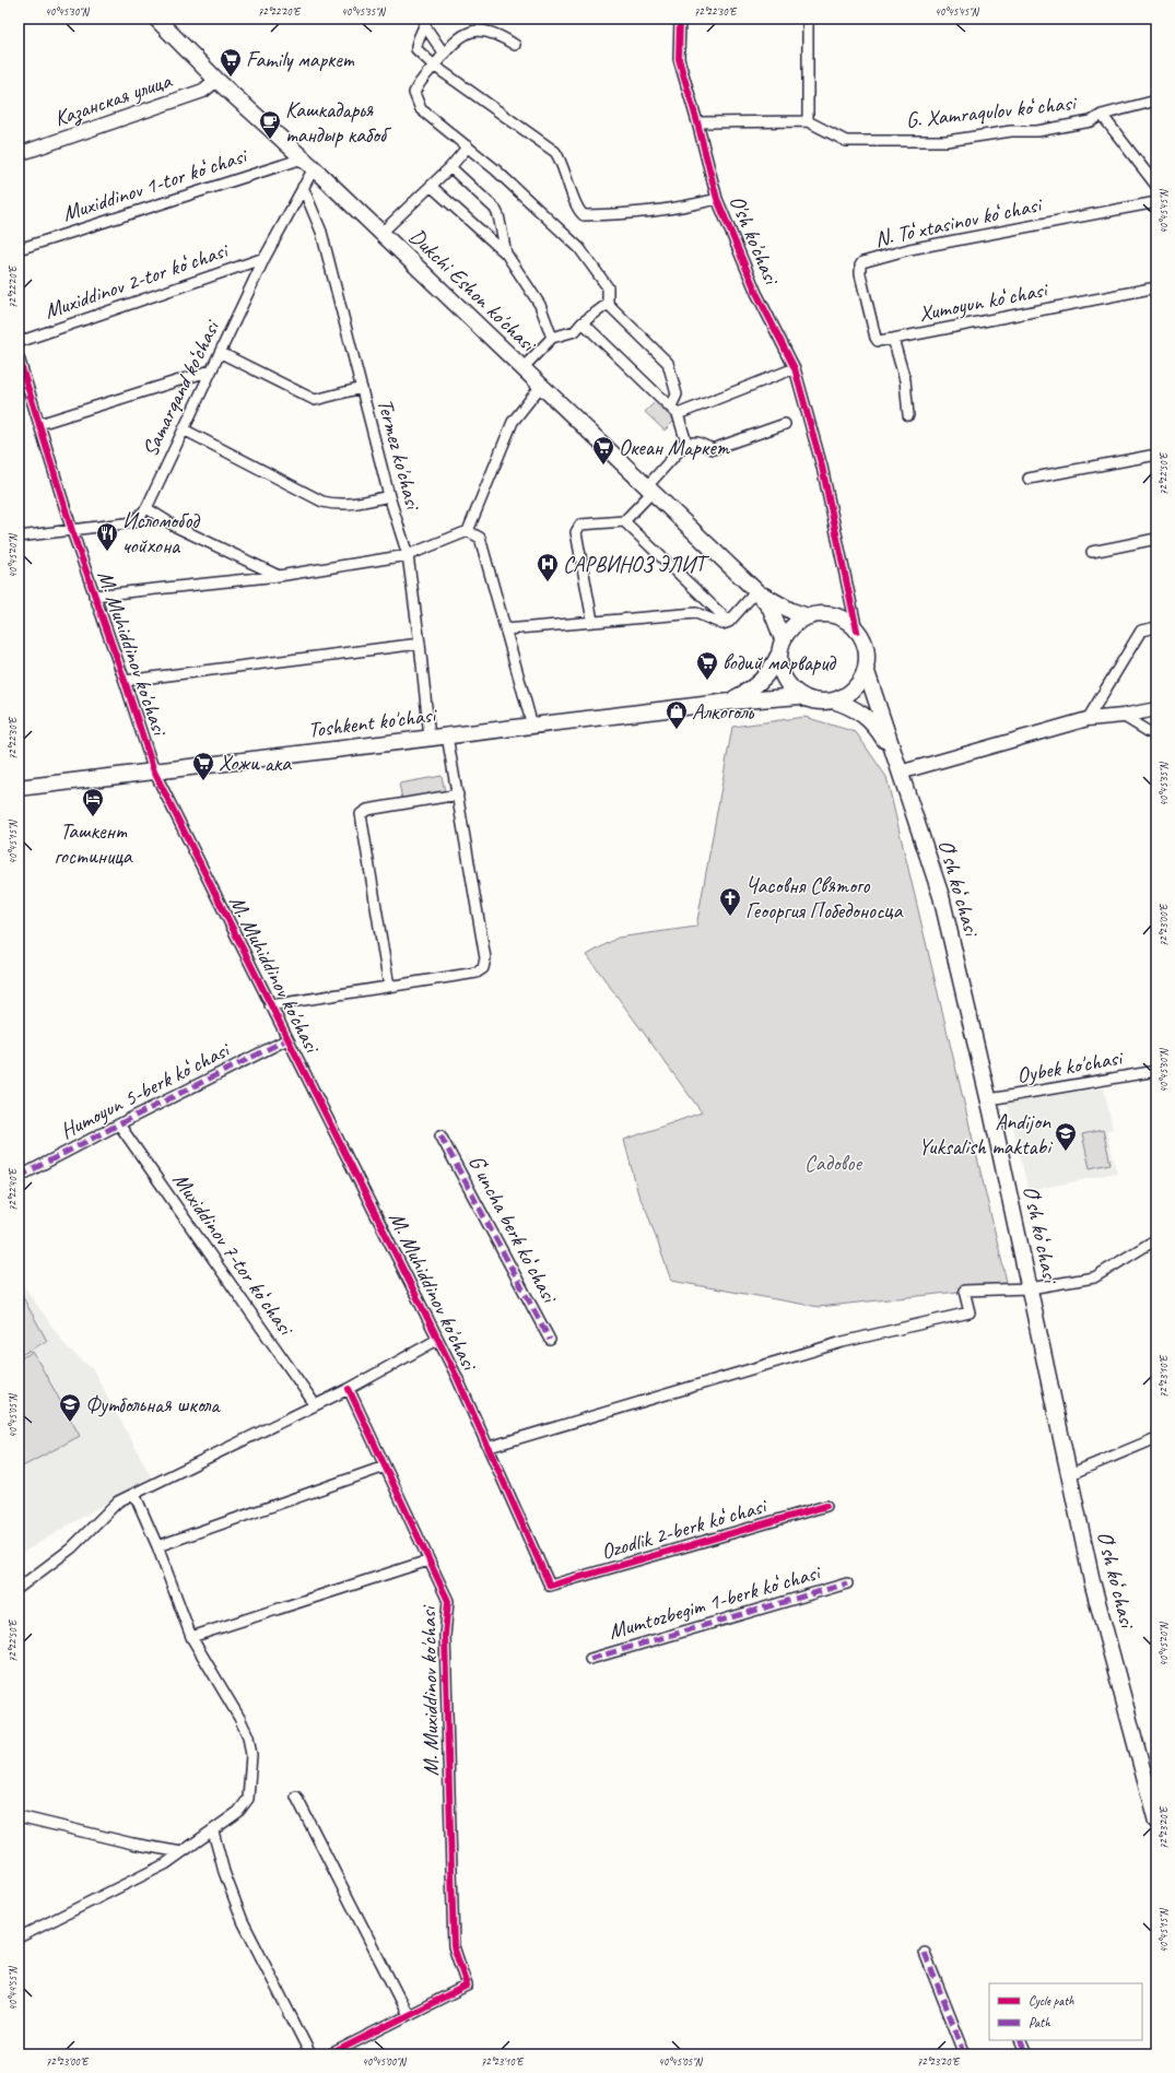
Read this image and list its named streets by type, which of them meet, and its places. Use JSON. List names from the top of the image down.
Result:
{
  "streets": {
    "main road": ["Dukchi Eshon ko'chasi", "Toshkent ko'chasi", "Oʻsh koʻchasi"],
    "street": [
      "Казанская улица",
      "G. Xamraqulov koʻchasi",
      "Muxiddinov 1-tor koʻchasi",
      "N. Toʻxtasinov koʻchasi",
      "O'sh ko'chasi",
      "Muxiddinov 2-tor koʻchasi",
      "Xumoyun koʻchasi",
      "Samarqand ko‘chasi",
      "Termez ko'chasi",
      "M. Muhiddinov ko'chasi",
      "Oybek ko'chasi",
      "Humoyun 5-berk koʻchasi",
      "Gʻuncha berk koʻchasi",
      "Muxiddinov 7-tor koʻchasi",
      "Ozodlik 2-berk koʻchasi",
      "Mumtozbegim 1-berk koʻchasi",
      "M. Muxiddinov ko'chasi"
    ]
  },
  "crossings": [
    ["Казанская улица", "Dukchi Eshon ko'chasi"],
    ["G. Xamraqulov koʻchasi", "O'sh ko'chasi"],
    ["Muxiddinov 1-tor koʻchasi", "Dukchi Eshon ko'chasi"],
    ["Muxiddinov 1-tor koʻchasi", "Samarqand ko‘chasi"],
    ["N. Toʻxtasinov koʻchasi", "Xumoyun koʻchasi"],
    ["O'sh ko'chasi", "Toshkent ko'chasi"],
    ["Muxiddinov 2-tor koʻchasi", "Samarqand ko‘chasi"],
    ["Dukchi Eshon ko'chasi", "Samarqand ko‘chasi"],
    ["Samarqand ko‘chasi", "Termez ko'chasi"],
    ["Samarqand ko‘chasi", "M. Muhiddinov ko'chasi"],
    ["Termez ko'chasi", "Toshkent ko'chasi"],
    ["M. Muhiddinov ko'chasi", "Toshkent ko'chasi"],
    ["M. Muhiddinov ko'chasi", "Humoyun 5-berk koʻchasi"],
    ["M. Muhiddinov ko'chasi", "Ozodlik 2-berk koʻchasi"],
    ["Oʻsh koʻchasi", "Oybek ko'chasi"],
    ["Humoyun 5-berk koʻchasi", "Muxiddinov 7-tor koʻchasi"]
  ],
  "parks": ["Садовое"],
  "places": {
    "supermarket": [
      "Family маркет",
      "Океан Маркет",
      "водий марварид",
      "Хожи ака"
    ],
    "cafe": ["Кашкадарья тандыр кабоб"],
    "restaurant": ["Исломобод чойхона"],
    "hospital": ["САРВИНОЗ ЭЛИТ"],
    "shop": ["Алкоголь"],
    "hotel": ["Ташкент гостиница"],
    "church": ["Часовня Святого Геооргия Победоносца"],
    "school or university": ["Andijon Yuksalish maktabi", "Футбольная школа"]
  },
  "legend": ["Cycle path", "Path"],
  "coordinates": [
    "40°45'30\"N",
    "72°22'20\"E",
    "40°45'35\"N",
    "72°22'30\"E",
    "40°45'45\"N",
    "72°22'50\"E",
    "40°45'20\"N",
    "40°45'15\"N",
    "72°23'00\"E",
    "72°22'40\"E",
    "72°23'10\"E",
    "40°45'05\"N",
    "72°23'20\"E",
    "40°44'55\"N",
    "40°45'00\"N"
  ]
}
